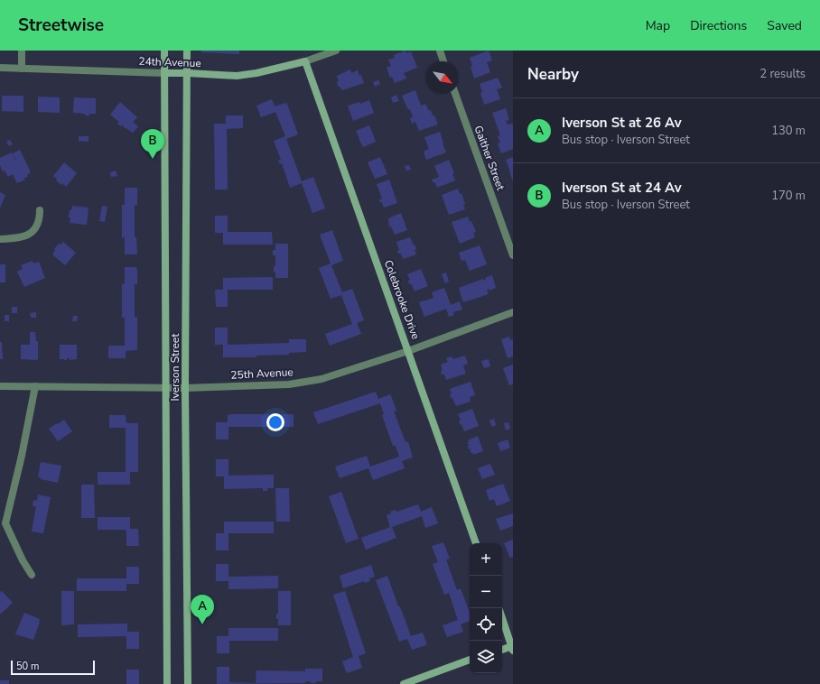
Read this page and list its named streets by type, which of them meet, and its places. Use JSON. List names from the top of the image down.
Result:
{
  "streets": {
    "main road": ["24th Avenue", "Colebrooke Drive", "Iverson Street"],
    "street": ["Gaither Street", "25th Avenue"]
  },
  "crossings": [
    ["24th Avenue", "Colebrooke Drive"],
    ["24th Avenue", "Iverson Street"],
    ["Colebrooke Drive", "25th Avenue"],
    ["Iverson Street", "25th Avenue"]
  ],
  "scale_bar": "50 m",
  "north": "bottom right",
  "page": {
    "header": "Streetwise",
    "nav": ["Map", "Directions", "Saved"],
    "heading": ["Nearby", "2 results"],
    "list": [
      {
        "mark": "A",
        "name": "Iverson St at 26 Av",
        "note": "Bus stop · Iverson Street",
        "value": "130 m"
      },
      {
        "mark": "B",
        "name": "Iverson St at 24 Av",
        "note": "Bus stop · Iverson Street",
        "value": "170 m"
      }
    ],
    "pins": ["B", "A"],
    "map_buttons": ["+", "−"],
    "scale": "50 m"
  }
}
